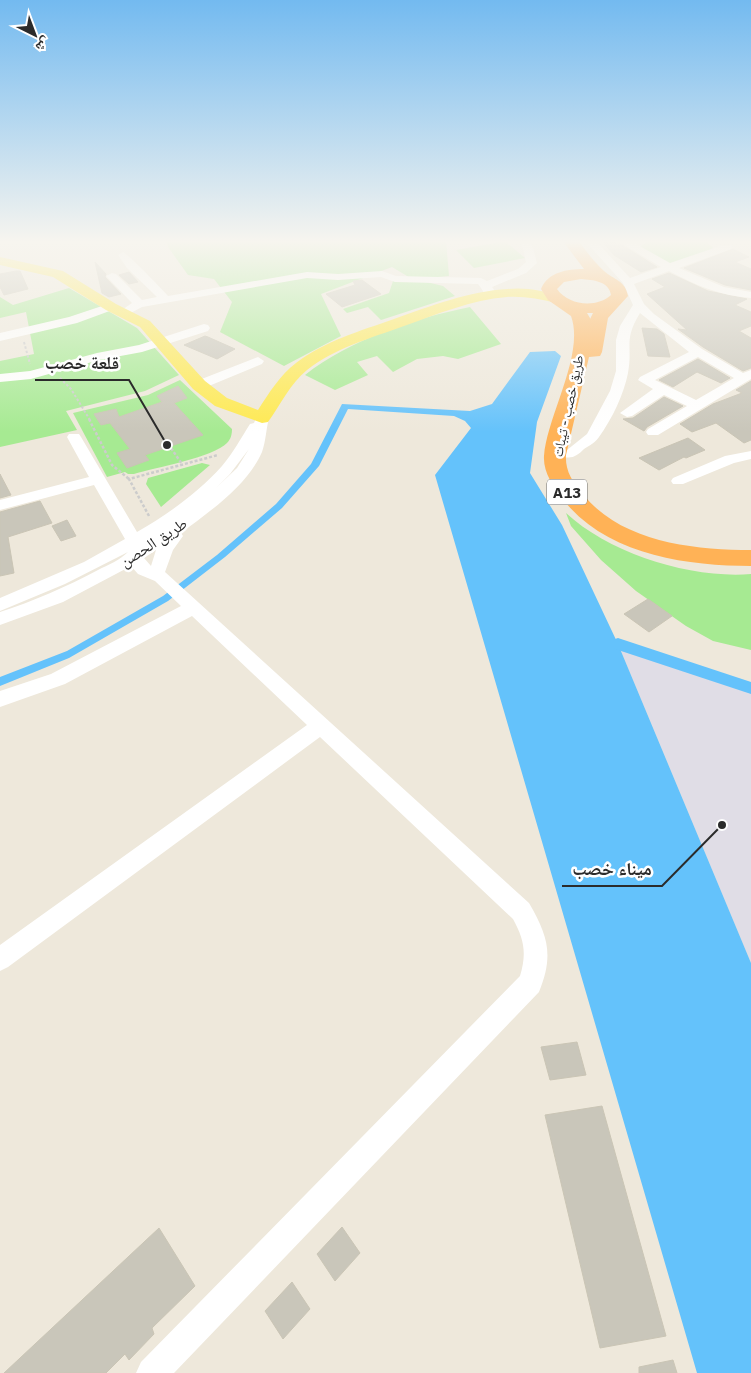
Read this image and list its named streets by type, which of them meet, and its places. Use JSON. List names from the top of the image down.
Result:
{
  "streets": {
    "highway": ["طريق خصب - تيبات", "A13"],
    "main road": ["طريق الحصن"]
  },
  "places": ["قلعة خصب", "ميناء خصب"],
  "north": "bottom right"
}
